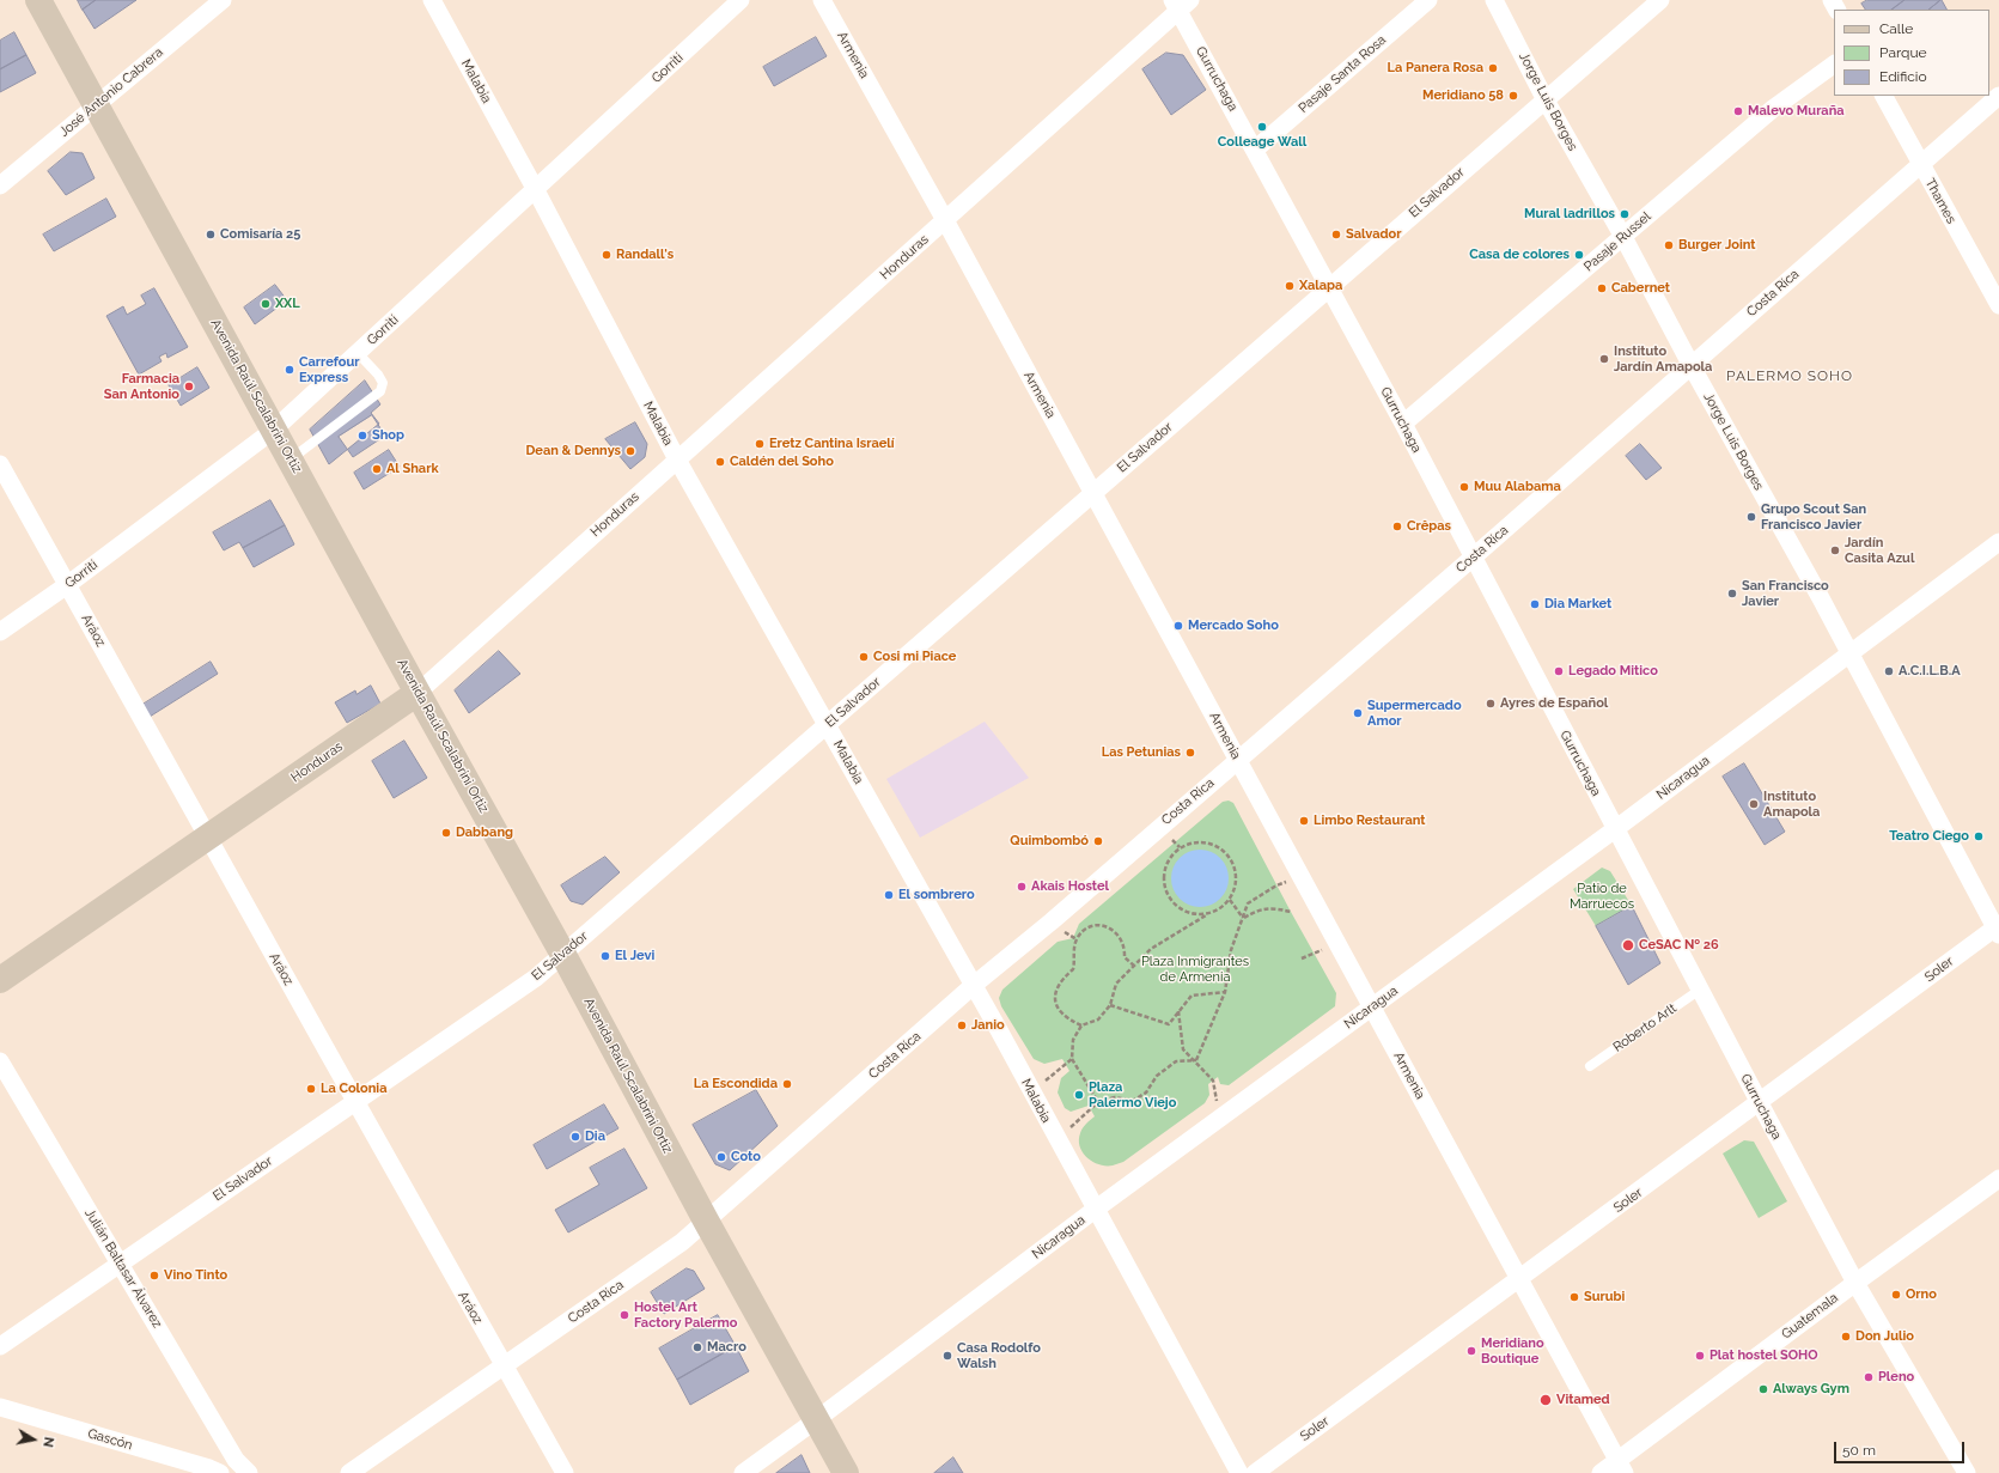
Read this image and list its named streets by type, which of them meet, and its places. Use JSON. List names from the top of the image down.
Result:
{
  "streets": {
    "main road": ["Honduras", "Avenida Raúl Scalabrini Ortiz"],
    "street": [
      "Armenia",
      "Gorriti",
      "Pasaje Santa Rosa",
      "Gurruchaga",
      "Malabia",
      "José Antonio Cabrera",
      "Jorge Luis Borges",
      "El Salvador",
      "Thames",
      "Pasaje Russel",
      "Costa Rica",
      "Aráoz",
      "Nicaragua",
      "Soler",
      "Julián Baltasar Álvarez",
      "Guatemala",
      "Gascón"
    ],
    "lane": ["Roberto Arlt"]
  },
  "crossings": [
    ["Armenia", "El Salvador"],
    ["Armenia", "Honduras"],
    ["Armenia", "Costa Rica"],
    ["Armenia", "Nicaragua"],
    ["Armenia", "Soler"],
    ["Armenia", "Guatemala"],
    ["Gorriti", "Malabia"],
    ["Gorriti", "Avenida Raúl Scalabrini Ortiz"],
    ["Gorriti", "Aráoz"],
    ["Pasaje Santa Rosa", "Gurruchaga"],
    ["Gurruchaga", "El Salvador"],
    ["Gurruchaga", "Pasaje Russel"],
    ["Gurruchaga", "Honduras"],
    ["Gurruchaga", "Costa Rica"],
    ["Gurruchaga", "Nicaragua"],
    ["Gurruchaga", "Soler"],
    ["Gurruchaga", "Roberto Arlt"],
    ["Gurruchaga", "Guatemala"],
    ["Malabia", "El Salvador"],
    ["Malabia", "Honduras"],
    ["Malabia", "Costa Rica"],
    ["Malabia", "Nicaragua"],
    ["José Antonio Cabrera", "Avenida Raúl Scalabrini Ortiz"],
    ["Jorge Luis Borges", "El Salvador"],
    ["Jorge Luis Borges", "Pasaje Russel"],
    ["Jorge Luis Borges", "Costa Rica"],
    ["Jorge Luis Borges", "Nicaragua"],
    ["Jorge Luis Borges", "Soler"],
    ["El Salvador", "Avenida Raúl Scalabrini Ortiz"],
    ["El Salvador", "Aráoz"],
    ["El Salvador", "Julián Baltasar Álvarez"],
    ["Thames", "Costa Rica"],
    ["Honduras", "Avenida Raúl Scalabrini Ortiz"],
    ["Honduras", "Aráoz"],
    ["Costa Rica", "Avenida Raúl Scalabrini Ortiz"],
    ["Costa Rica", "Aráoz"],
    ["Avenida Raúl Scalabrini Ortiz", "Nicaragua"]
  ],
  "districts": ["PALERMO SOHO"],
  "parks": ["Patio de Marruecos", "Plaza Inmigrantes de Armenia"],
  "places": [
    "La Panera Rosa",
    "Meridiano 58",
    "Malevo Muraña",
    "Colleage Wall",
    "Mural ladrillos",
    "Comisaría 25",
    "Salvador",
    "Burger Joint",
    "Randall's",
    "Casa de colores",
    "Xalapa",
    "Cabernet",
    "XXL",
    "Instituto Jardín Amapola",
    "Carrefour Express",
    "Farmacia San Antonio",
    "Shop",
    "Eretz Cantina Israelí",
    "Dean & Dennys",
    "Caldén del Soho",
    "Al Shark",
    "Muu Alabama",
    "Grupo Scout San Francisco Javier",
    "Crêpas",
    "Jardín Casita Azul",
    "San Francisco Javier",
    "Dia Market",
    "Mercado Soho",
    "Cosi mi Piace",
    "Legado Mitico",
    "A.C.I.L.B.A",
    "Ayres de Español",
    "Supermercado Amor",
    "Las Petunias",
    "Instituto Amapola",
    "Limbo Restaurant",
    "Dabbang",
    "Teatro Ciego",
    "Quimbombó",
    "Akais Hostel",
    "El sombrero",
    "CeSAC Nº 26",
    "El Jevi",
    "Janio",
    "La Escondida",
    "La Colonia",
    "Plaza Palermo Viejo",
    "Dia",
    "Coto",
    "Vino Tinto",
    "Orno",
    "Surubi",
    "Hostel Art Factory Palermo",
    "Don Julio",
    "Macro",
    "Meridiano Boutique",
    "Casa Rodolfo Walsh",
    "Plat hostel SOHO",
    "Pleno",
    "Always Gym",
    "Vitamed"
  ],
  "legend": ["Calle", "Parque", "Edificio"],
  "scale_bar": "50 m",
  "north": "right"
}
